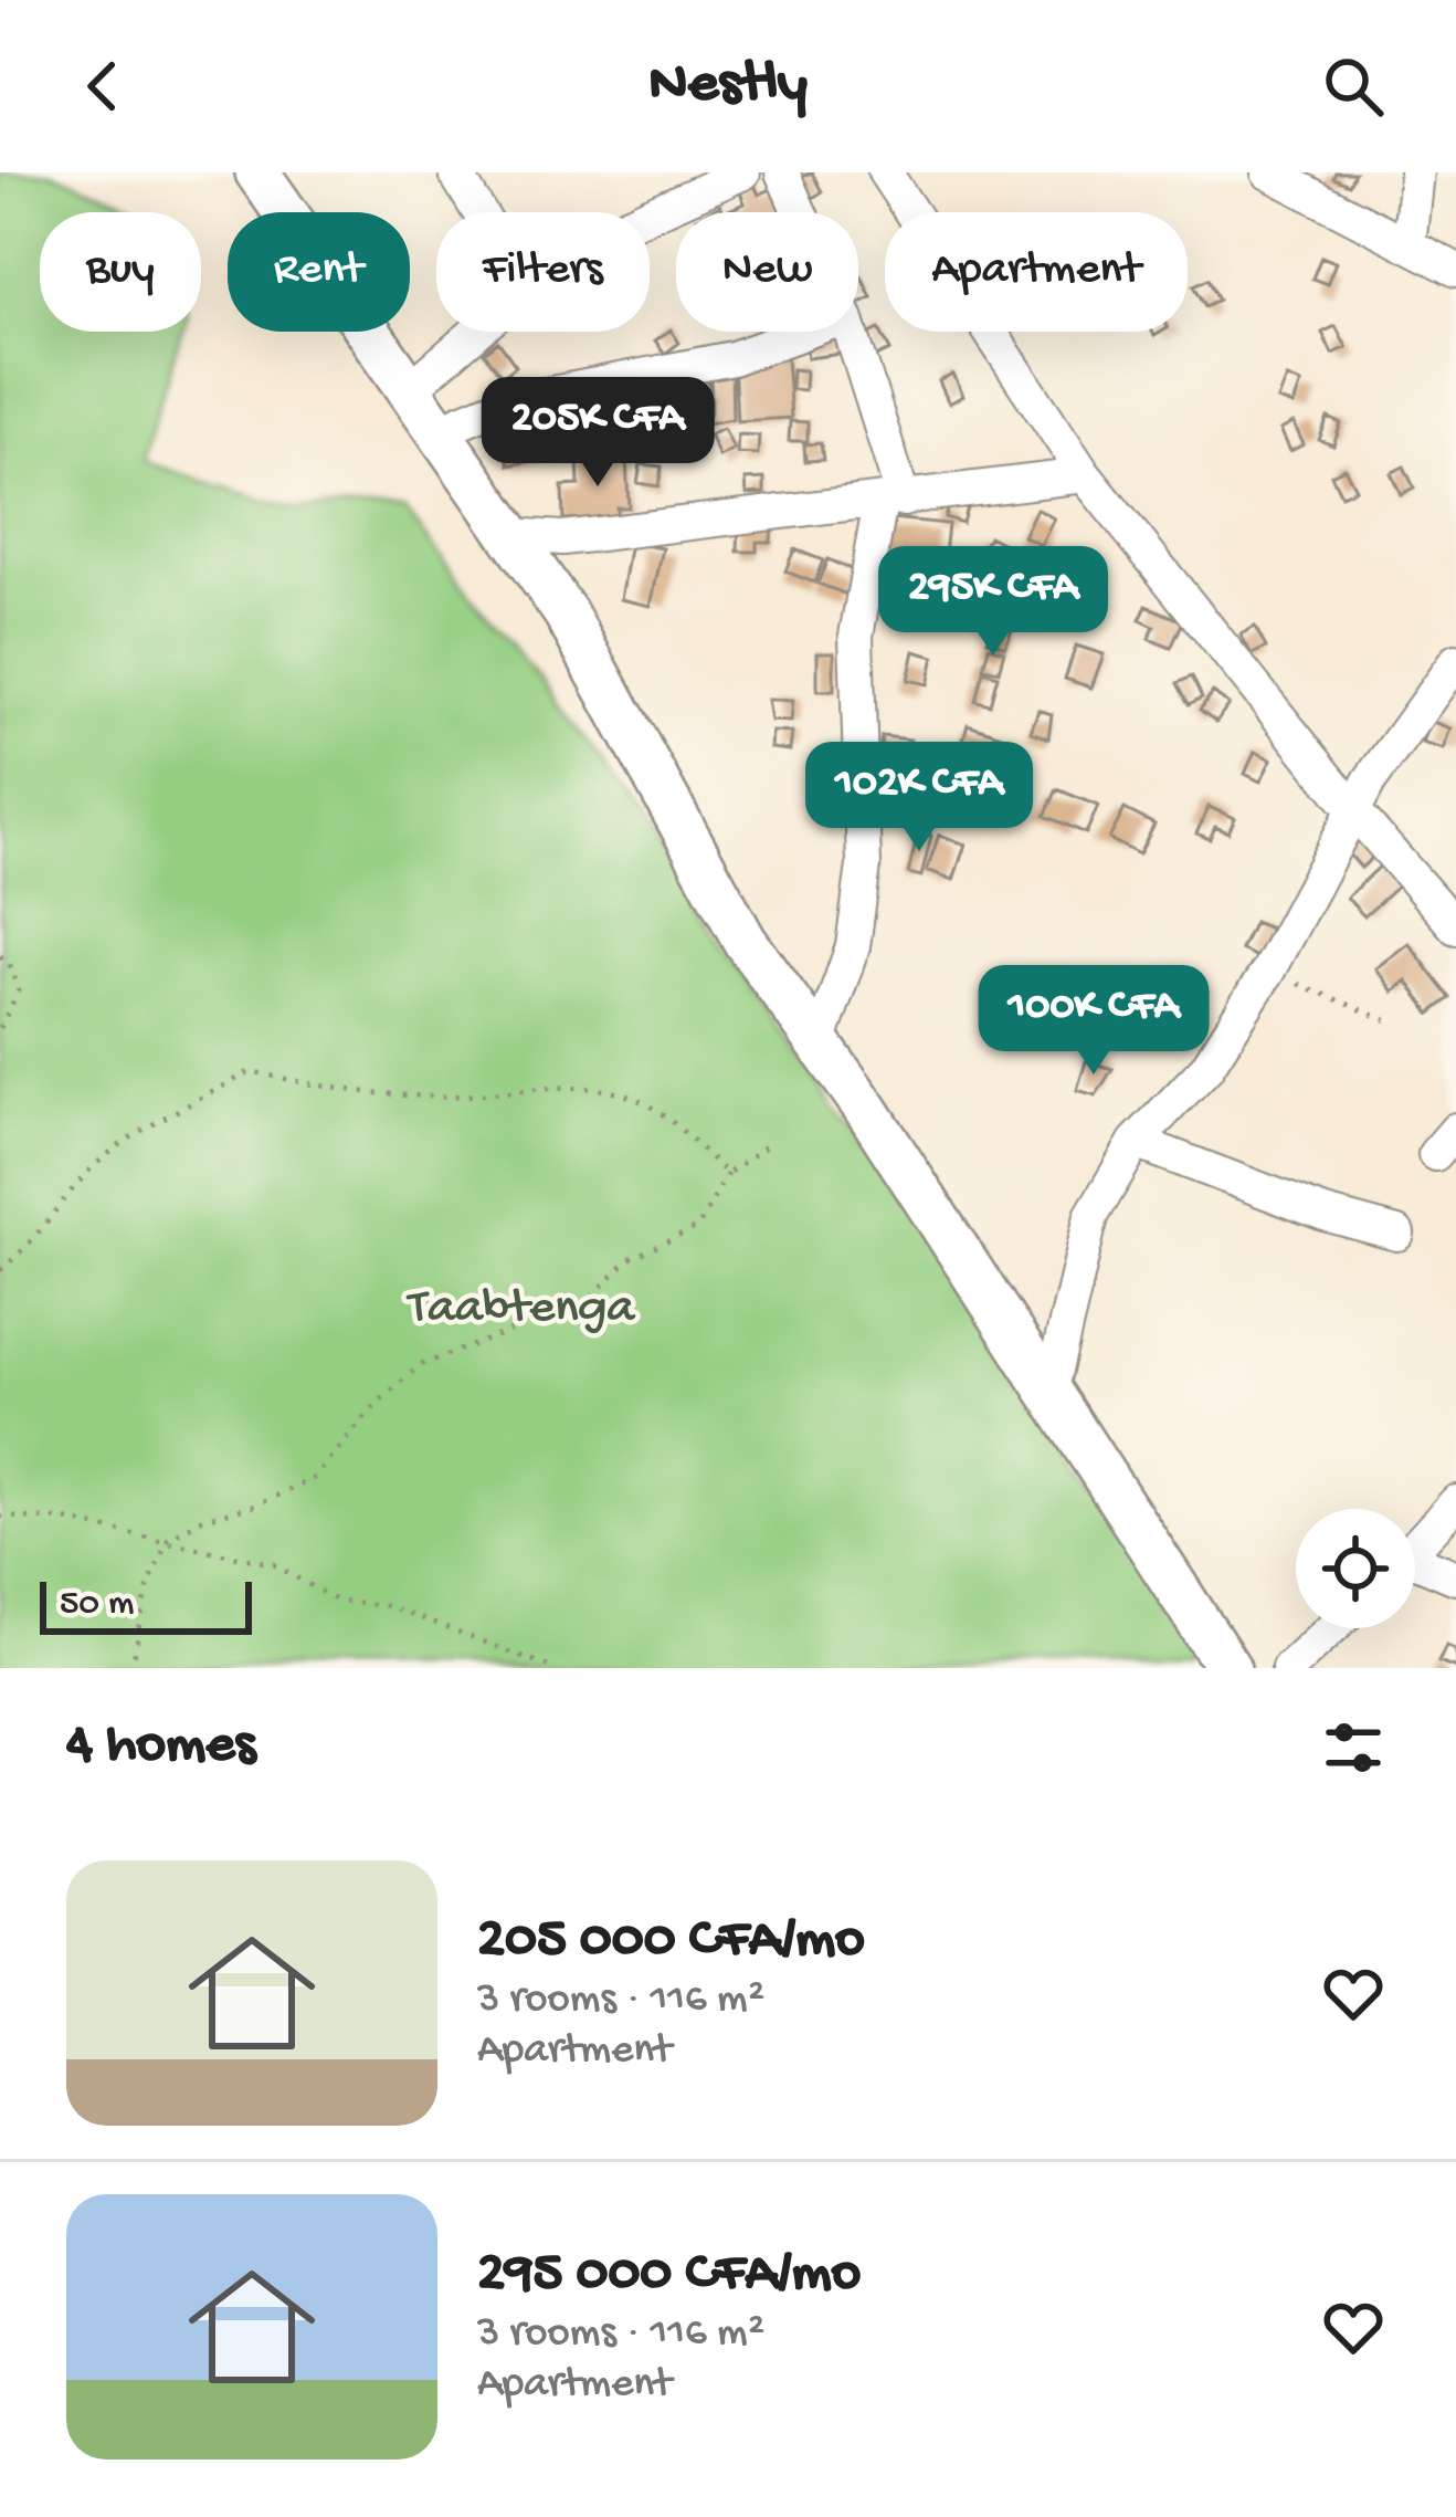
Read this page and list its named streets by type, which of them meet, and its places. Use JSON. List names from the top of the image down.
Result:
{
  "parks": ["Taabtenga"],
  "scale_bar": "50 m",
  "page": {
    "header": "Nestly",
    "chip": [
      "Buy",
      "Rent",
      "Filters",
      "New",
      "Apartment"
    ],
    "price": [
      "205K CFA",
      "295K CFA",
      "102K CFA",
      "100K CFA"
    ],
    "scale": "50 m",
    "heading": "4 homes",
    "list": [
      {
        "name": "205 000 CFA/mo",
        "note": "3 rooms · 116 m² · Apartment"
      },
      {
        "name": "295 000 CFA/mo",
        "note": "3 rooms · 116 m² · Apartment"
      }
    ]
  }
}
